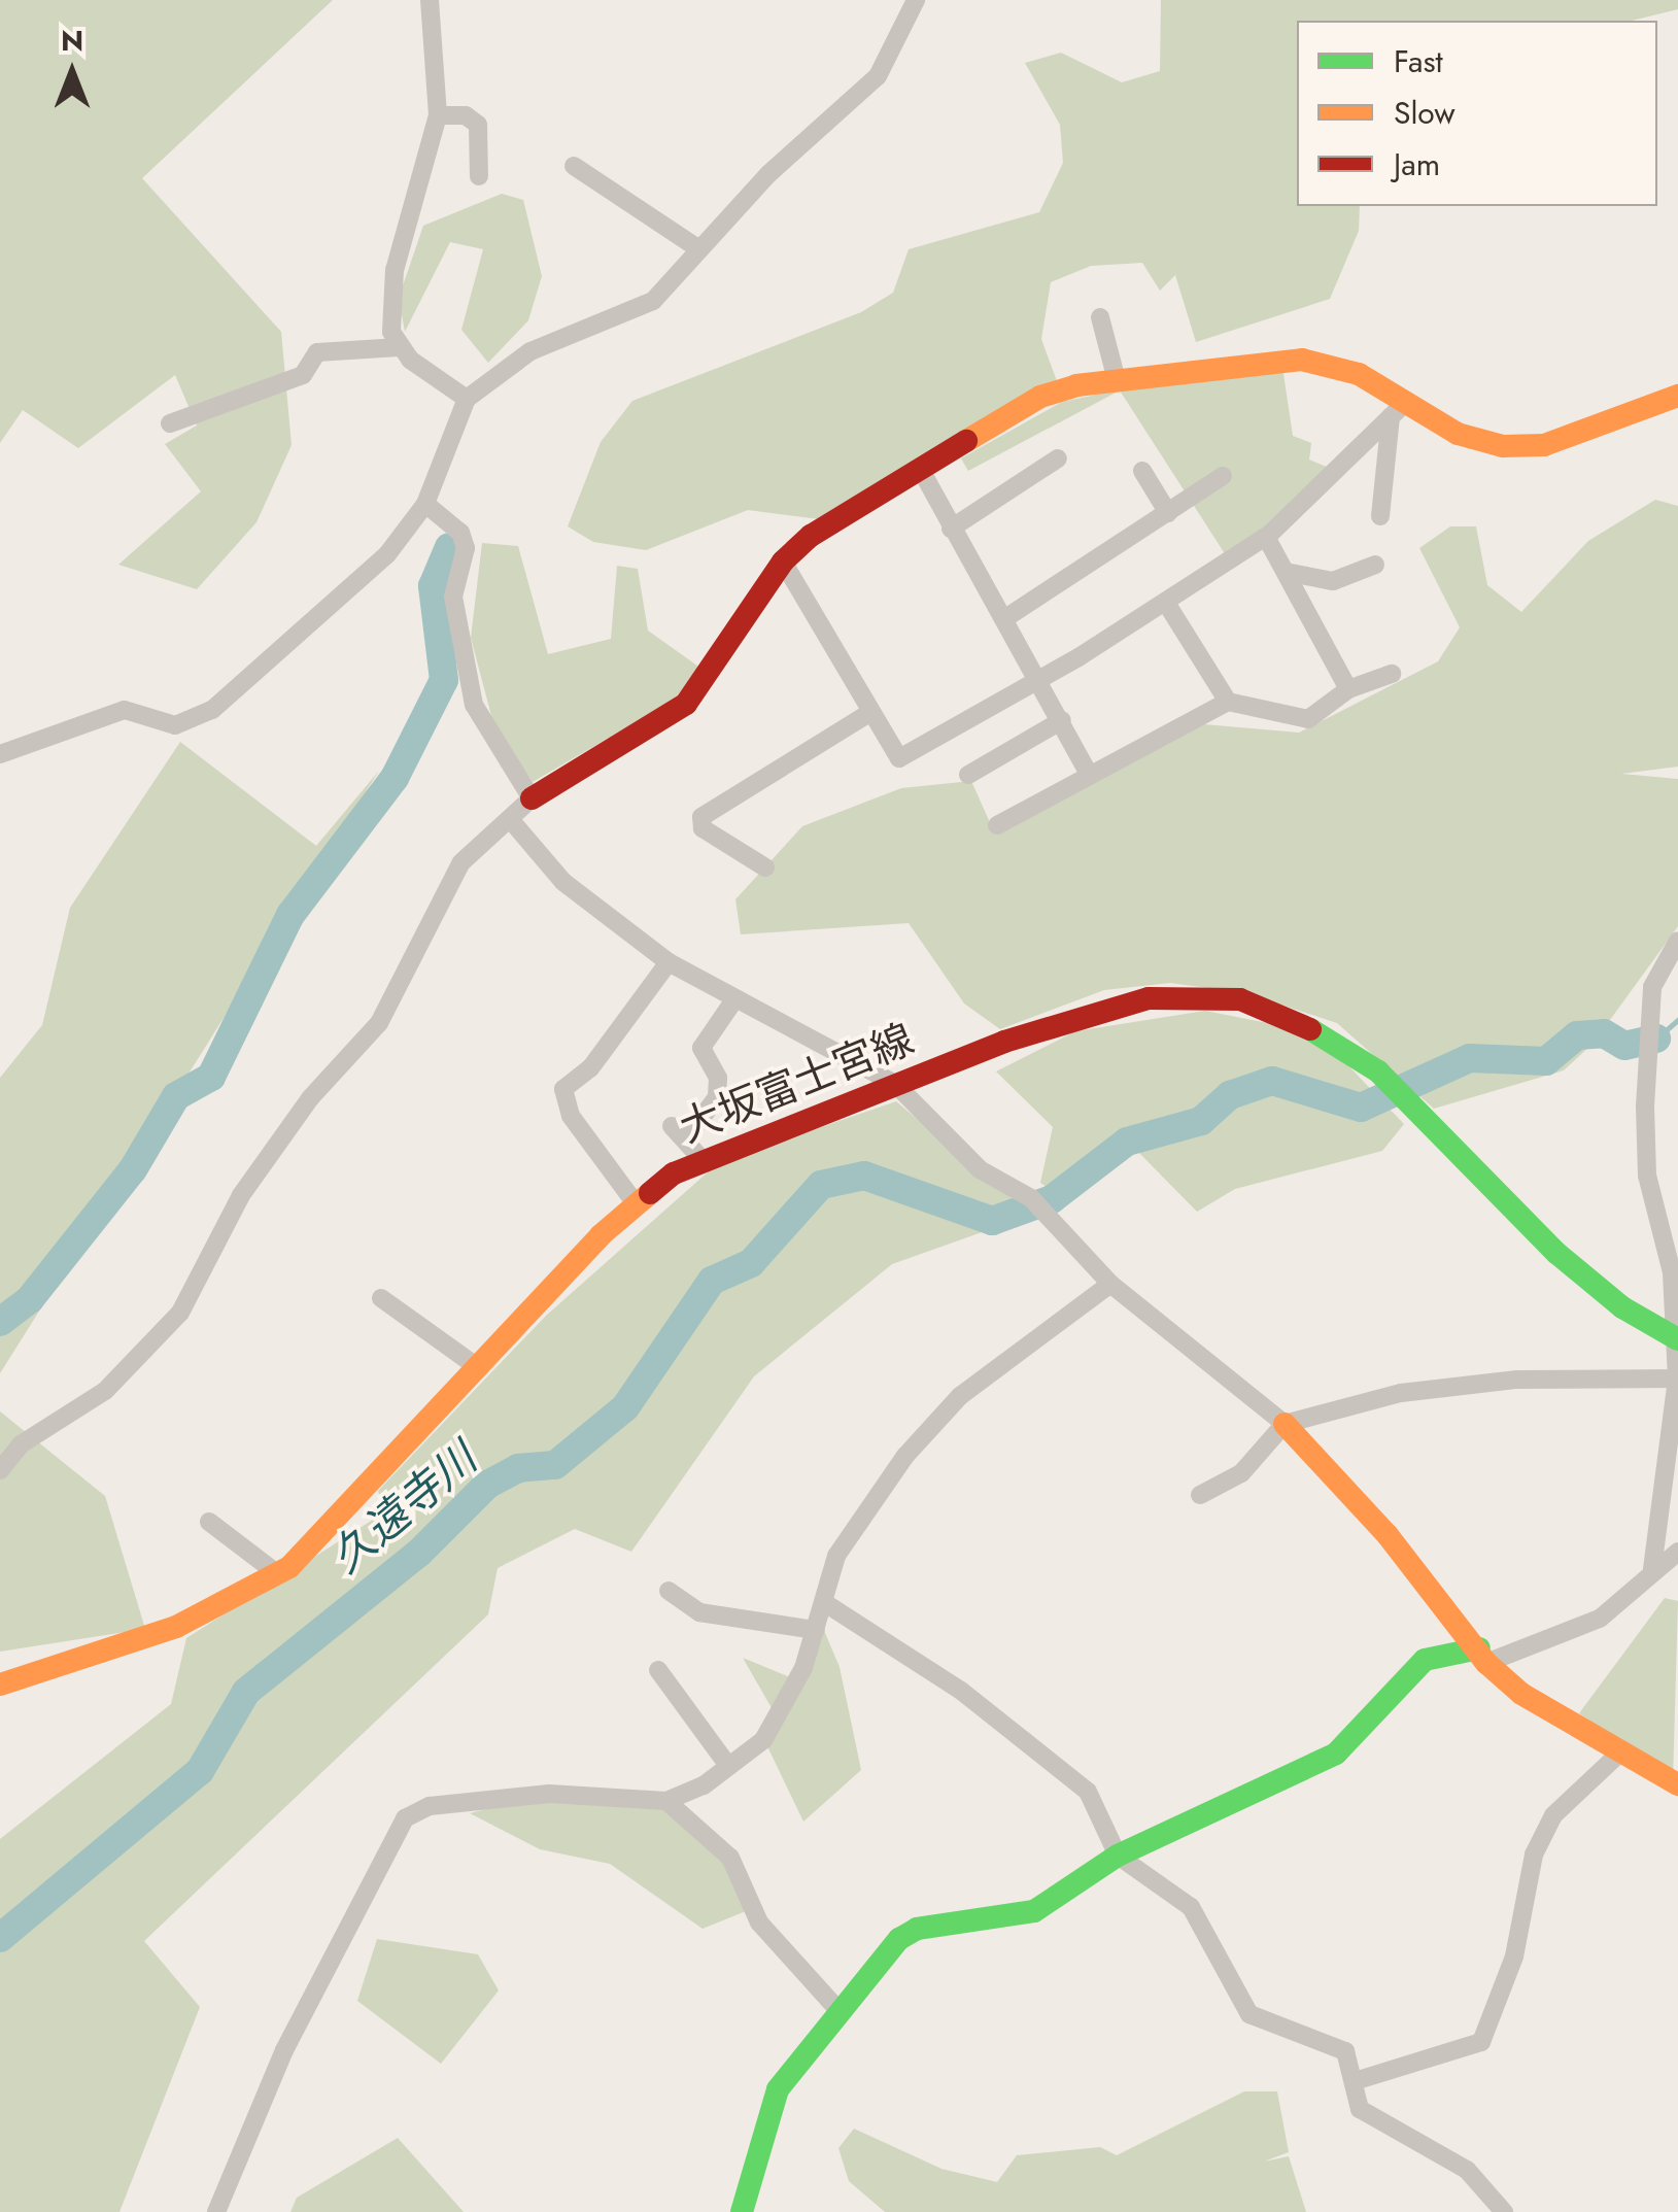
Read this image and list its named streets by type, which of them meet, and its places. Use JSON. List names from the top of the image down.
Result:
{
  "streets": {
    "street": ["大坂富士宮線"]
  },
  "water": ["久遠寺川"],
  "legend": ["Fast", "Slow", "Jam"],
  "north": "top"
}
